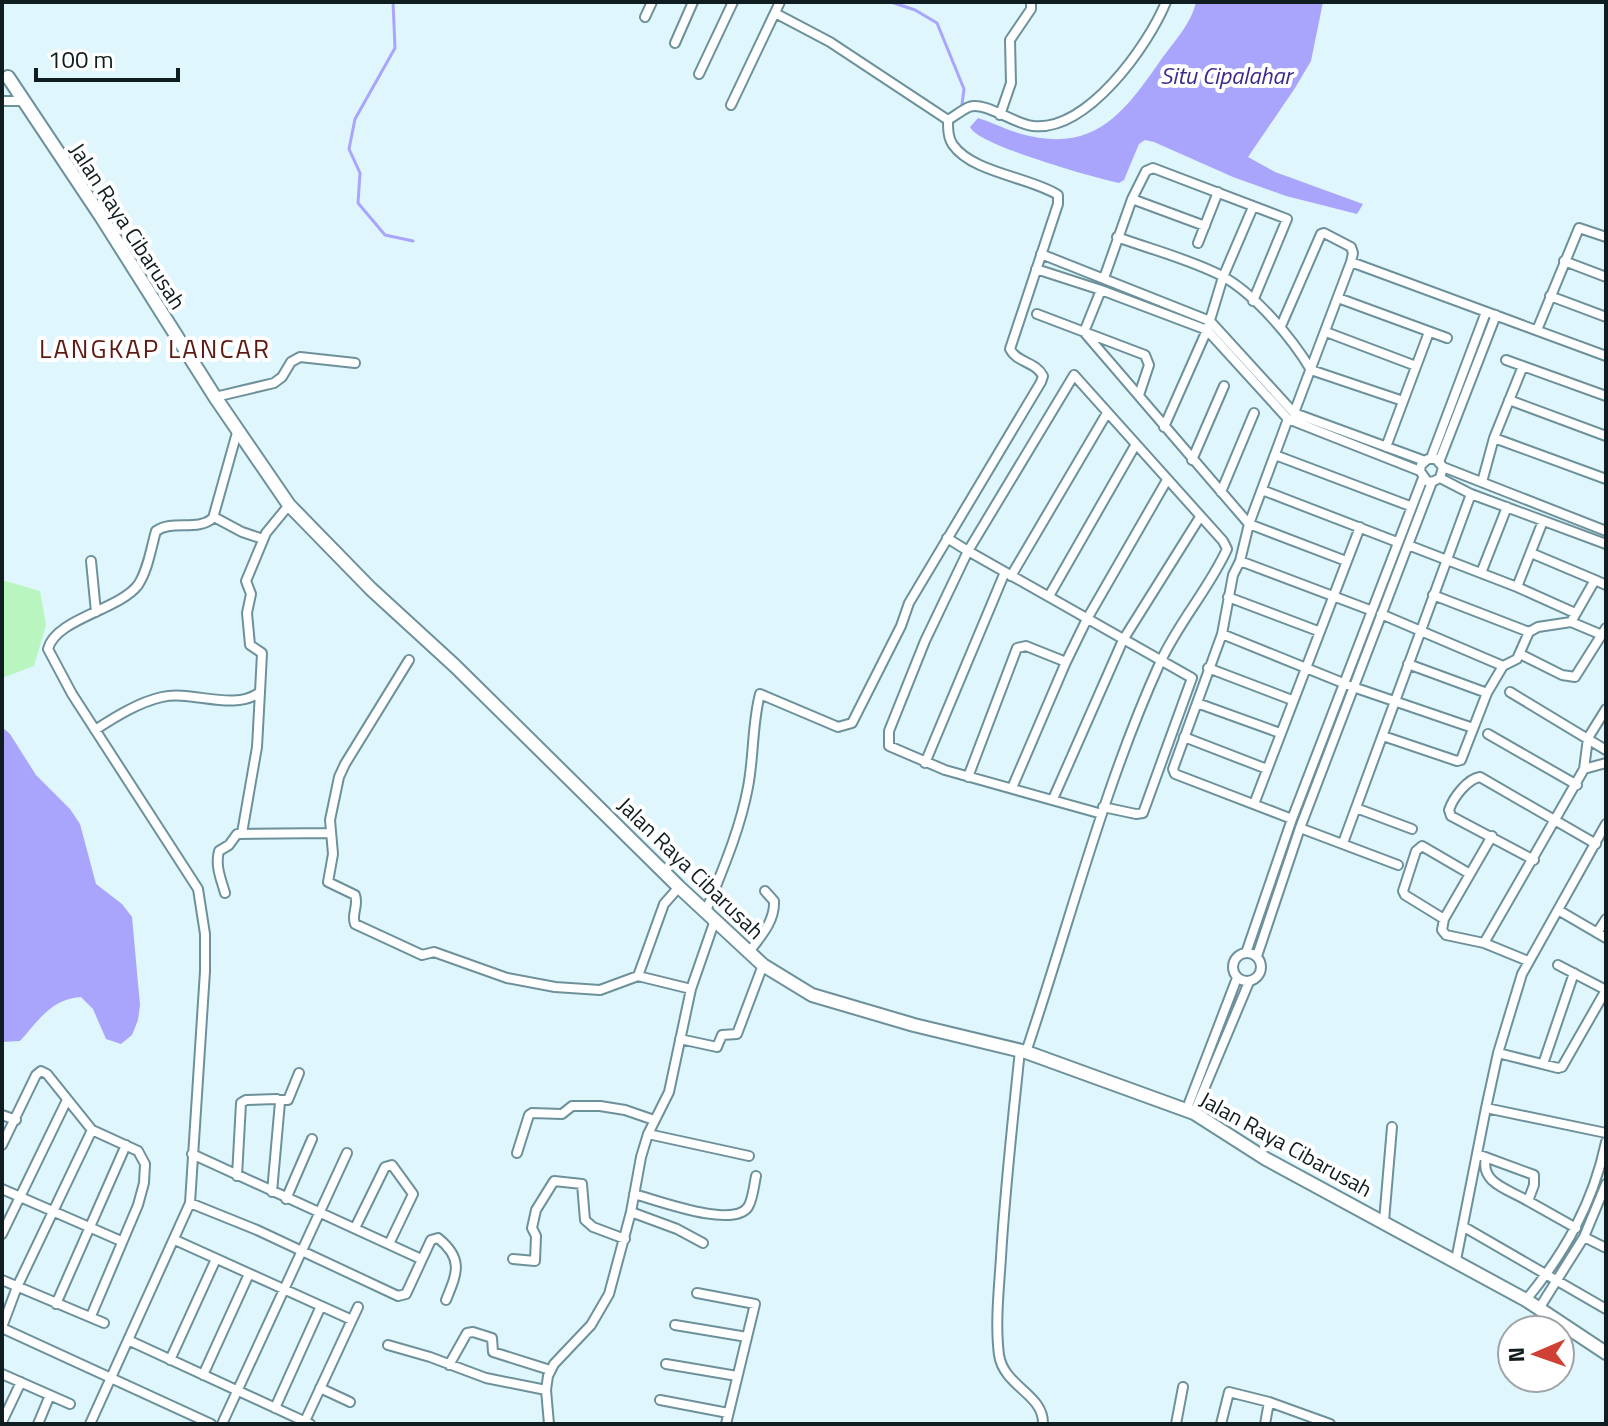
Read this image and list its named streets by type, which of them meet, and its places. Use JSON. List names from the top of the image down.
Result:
{
  "streets": {
    "main road": ["Jalan Raya Cibarusah"]
  },
  "districts": ["LANGKAP LANCAR"],
  "water": ["Situ Cipalahar"],
  "scale_bar": "100 m",
  "north": "left"
}
